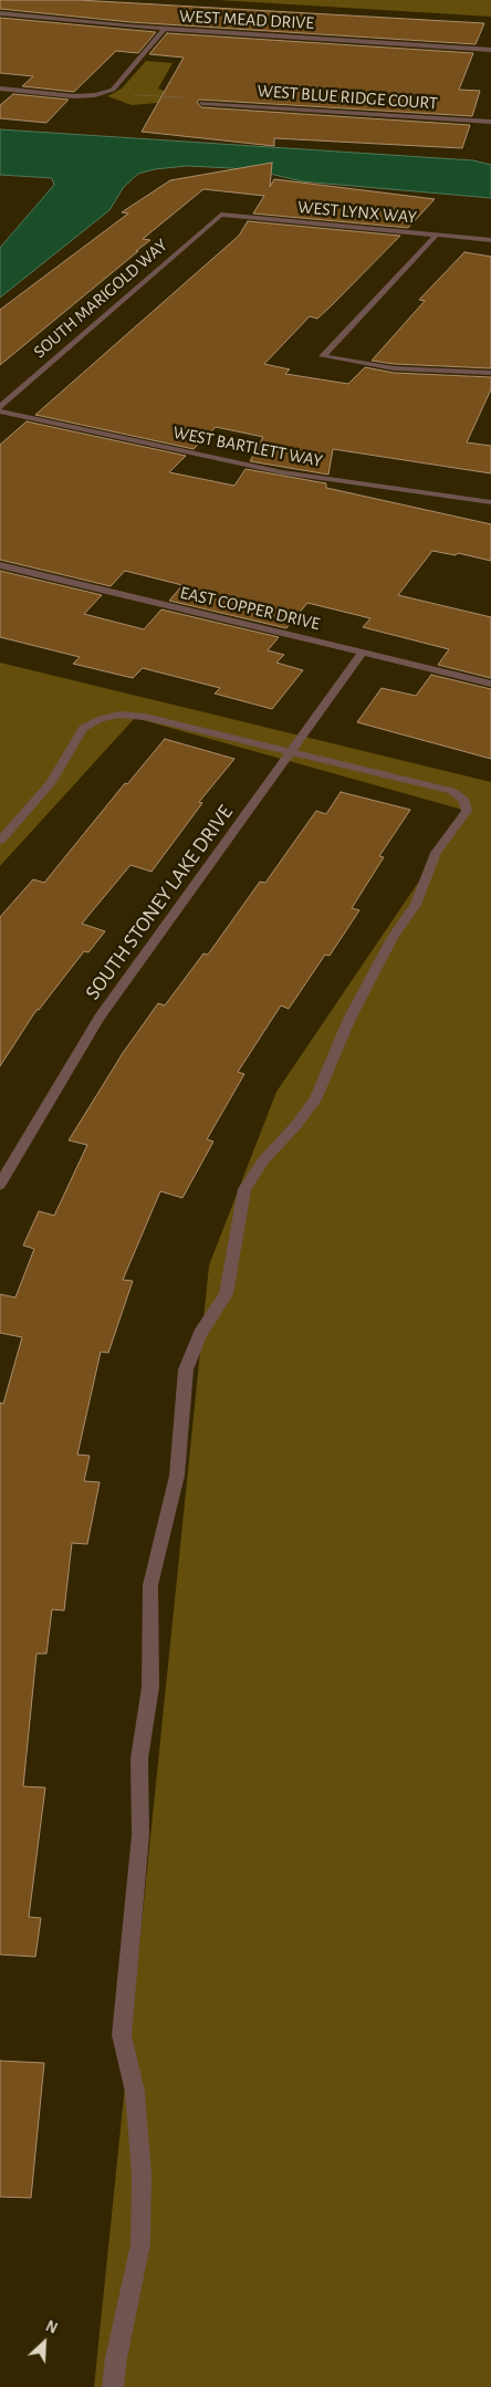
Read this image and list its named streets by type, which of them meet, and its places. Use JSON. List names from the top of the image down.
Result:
{
  "streets": {
    "street": [
      "WEST MEAD DRIVE",
      "WEST BLUE RIDGE COURT",
      "WEST LYNX WAY",
      "SOUTH MARIGOLD WAY",
      "WEST BARTLETT WAY",
      "EAST COPPER DRIVE",
      "SOUTH STONEY LAKE DRIVE"
    ]
  },
  "crossings": [
    ["WEST LYNX WAY", "SOUTH MARIGOLD WAY"],
    ["EAST COPPER DRIVE", "SOUTH STONEY LAKE DRIVE"]
  ],
  "north": "top right"
}
